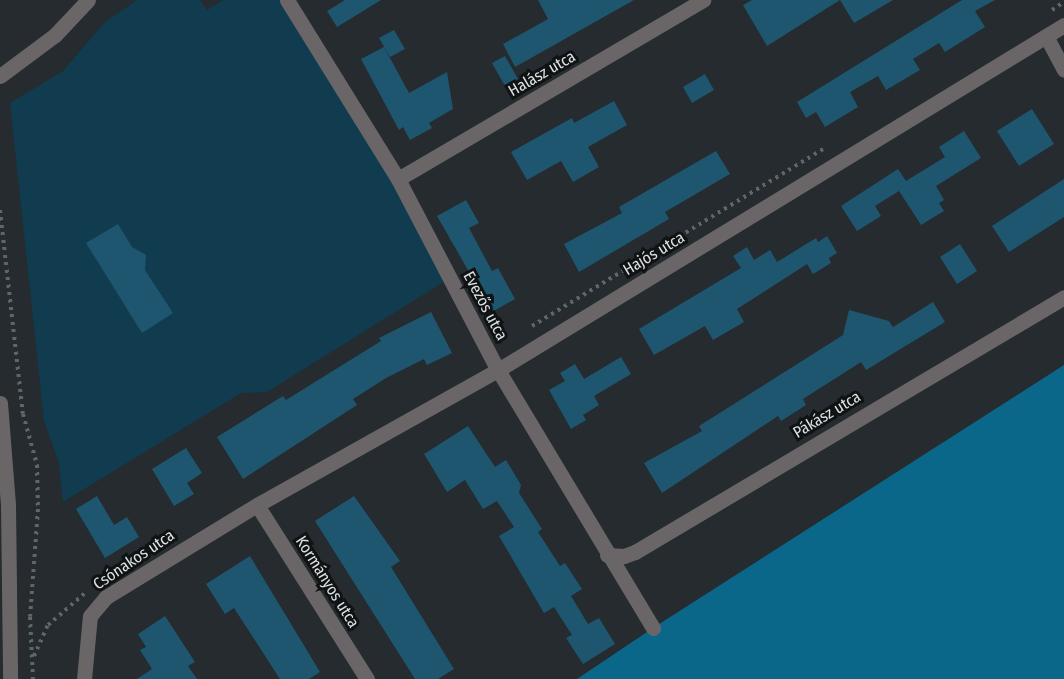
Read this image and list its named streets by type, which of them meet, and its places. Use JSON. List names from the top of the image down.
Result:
{
  "streets": {
    "street": [
      "Halász utca",
      "Hajós utca",
      "Evezős utca",
      "Pákász utca",
      "Csónakos utca",
      "Kormányos utca"
    ]
  },
  "crossings": [
    ["Halász utca", "Evezős utca"],
    ["Hajós utca", "Evezős utca"],
    ["Hajós utca", "Csónakos utca"],
    ["Hajós utca", "Kormányos utca"],
    ["Evezős utca", "Pákász utca"],
    ["Csónakos utca", "Kormányos utca"]
  ]
}
